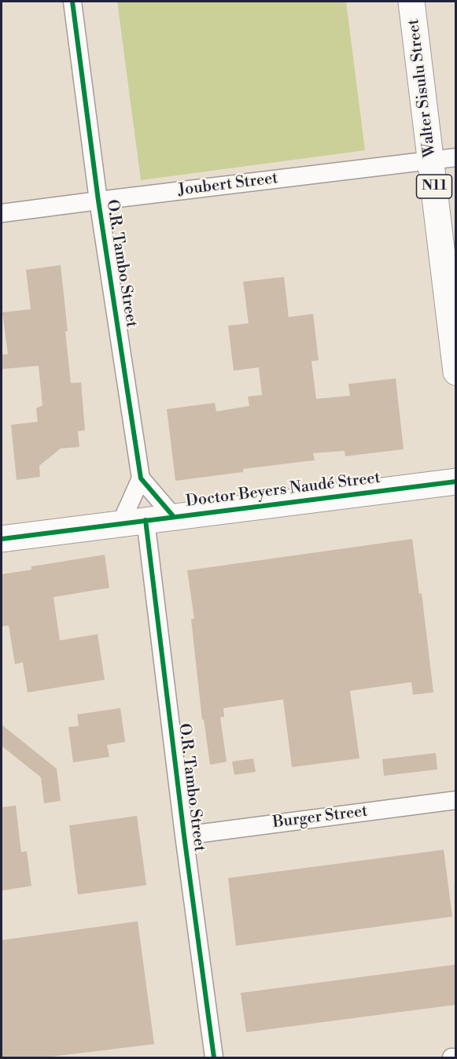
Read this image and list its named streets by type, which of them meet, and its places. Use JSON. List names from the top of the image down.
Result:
{
  "streets": {
    "main road": ["Walter Sisulu Street", "N11", "Doctor Beyers Naudé Street"],
    "street": ["Joubert Street", "O.R. Tambo Street", "Burger Street"]
  },
  "crossings": [
    ["Walter Sisulu Street", "Joubert Street"],
    ["Joubert Street", "O.R. Tambo Street"],
    ["O.R. Tambo Street", "Doctor Beyers Naudé Street"],
    ["O.R. Tambo Street", "Burger Street"]
  ]
}
